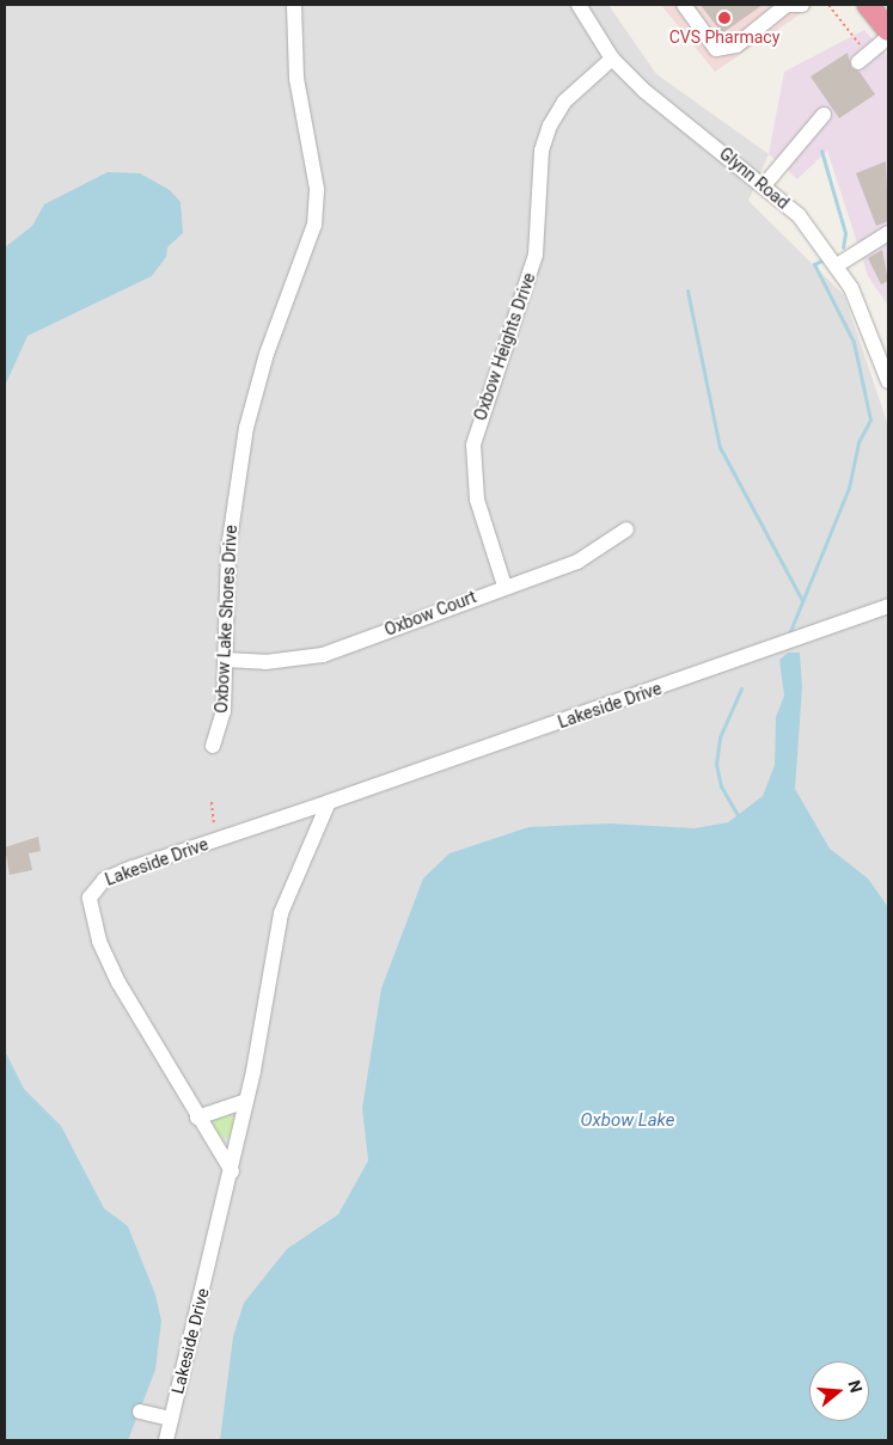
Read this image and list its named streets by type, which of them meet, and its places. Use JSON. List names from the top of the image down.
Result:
{
  "streets": {
    "street": [
      "Glynn Road",
      "Oxbow Heights Drive",
      "Oxbow Court",
      "Oxbow Lake Shores Drive",
      "Lakeside Drive"
    ]
  },
  "crossings": [
    ["Glynn Road", "Oxbow Heights Drive"],
    ["Oxbow Heights Drive", "Oxbow Court"],
    ["Oxbow Court", "Oxbow Lake Shores Drive"]
  ],
  "water": ["Oxbow Lake"],
  "places": ["CVS Pharmacy"],
  "north": "right"
}
